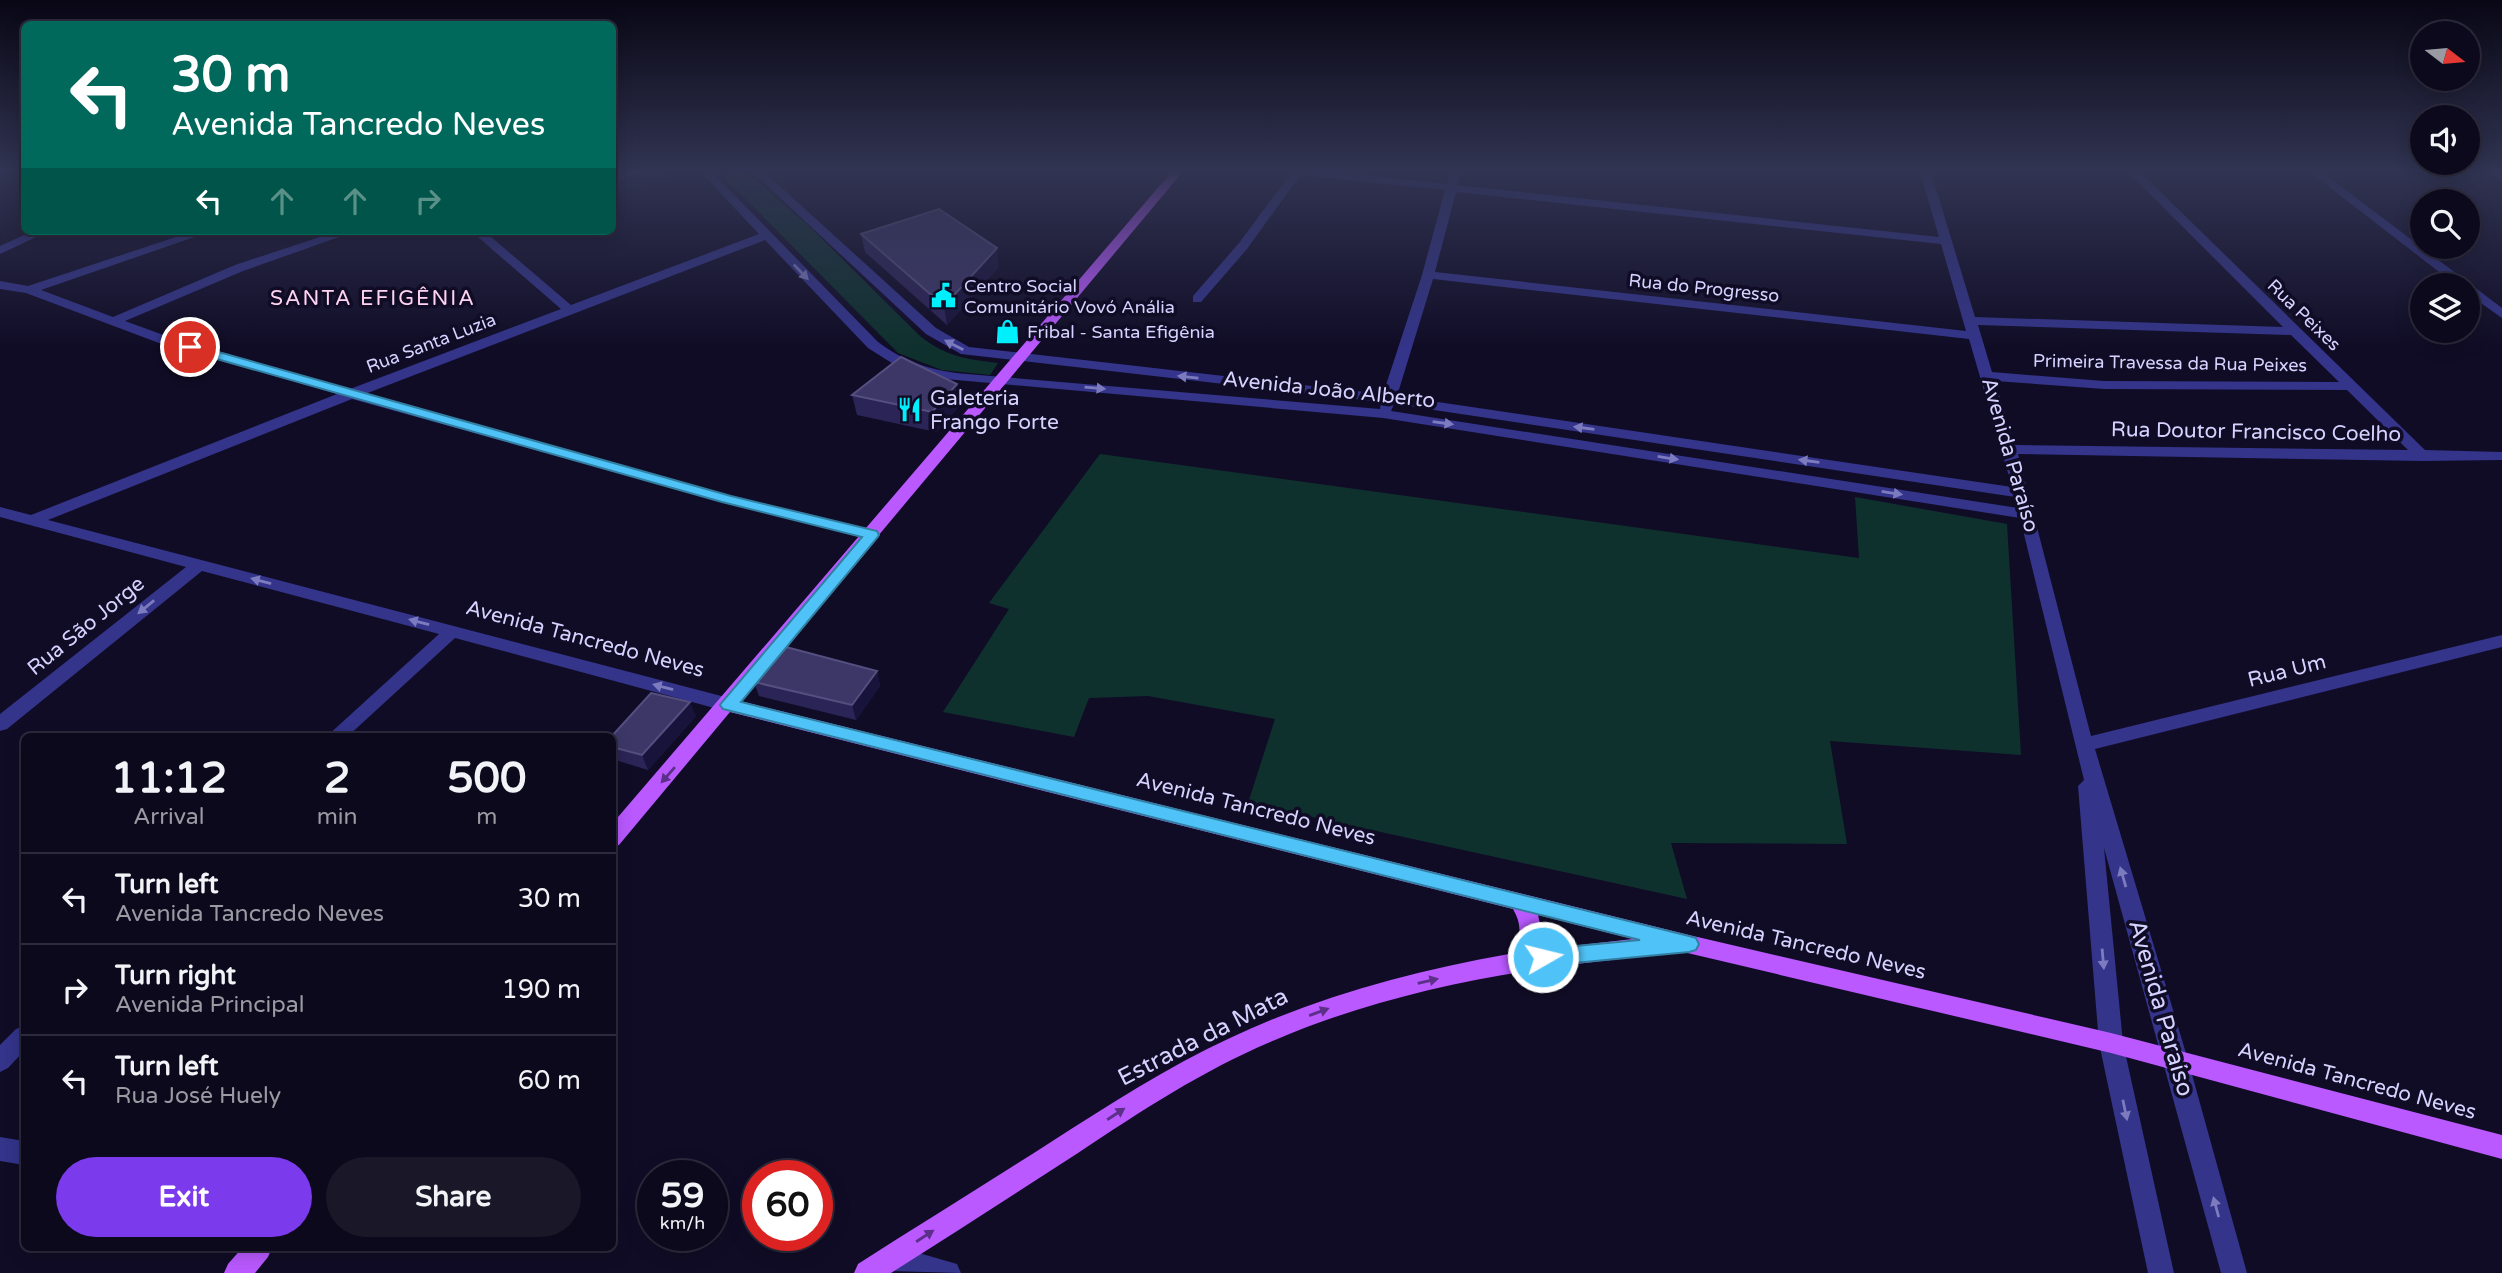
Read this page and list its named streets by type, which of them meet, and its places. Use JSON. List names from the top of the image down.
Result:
{
  "streets": {
    "main road": ["Avenida Tancredo Neves", "Estrada da Mata"],
    "street": [
      "Rua do Progresso",
      "Rua Peixes",
      "Rua Santa Luzia",
      "Primeira Travessa da Rua Peixes",
      "Avenida João Alberto",
      "Rua Doutor Francisco Coelho",
      "Avenida Paraíso",
      "Rua São Jorge",
      "Rua Um"
    ]
  },
  "crossings": [
    ["Rua do Progresso", "Rua Peixes"],
    ["Rua do Progresso", "Avenida Paraíso"],
    ["Rua Peixes", "Primeira Travessa da Rua Peixes"],
    ["Rua Peixes", "Rua Doutor Francisco Coelho"],
    ["Rua Santa Luzia", "Avenida João Alberto"],
    ["Rua Santa Luzia", "Avenida Tancredo Neves"],
    ["Primeira Travessa da Rua Peixes", "Avenida Paraíso"],
    ["Avenida João Alberto", "Avenida Paraíso"],
    ["Rua Doutor Francisco Coelho", "Avenida Paraíso"],
    ["Avenida Paraíso", "Avenida Tancredo Neves"],
    ["Avenida Paraíso", "Rua Um"],
    ["Rua São Jorge", "Avenida Tancredo Neves"],
    ["Avenida Tancredo Neves", "Estrada da Mata"]
  ],
  "one_way": ["Rua São Jorge", "Estrada da Mata"],
  "districts": ["SANTA EFIGÊNIA"],
  "places": {
    "public building": ["Centro Social Comunitário Vovó Anália"],
    "shop": ["Fribal - Santa Efigênia"],
    "restaurant": ["Galeteria Frango Forte"]
  },
  "north": "right",
  "page": {
    "turn": ["30 m", "Avenida Tancredo Neves"],
    "eta": [
      "11:12",
      "Arrival",
      "2",
      "min",
      "500",
      "m"
    ],
    "list": [
      {
        "name": "Turn left",
        "note": "Avenida Tancredo Neves",
        "value": "30 m"
      },
      {
        "name": "Turn right",
        "note": "Avenida Principal",
        "value": "190 m"
      },
      {
        "name": "Turn left",
        "note": "Rua José Huely",
        "value": "60 m"
      }
    ],
    "buttons": ["Exit", "Share"],
    "speed": "59 km/h",
    "limit": "60"
  }
}
